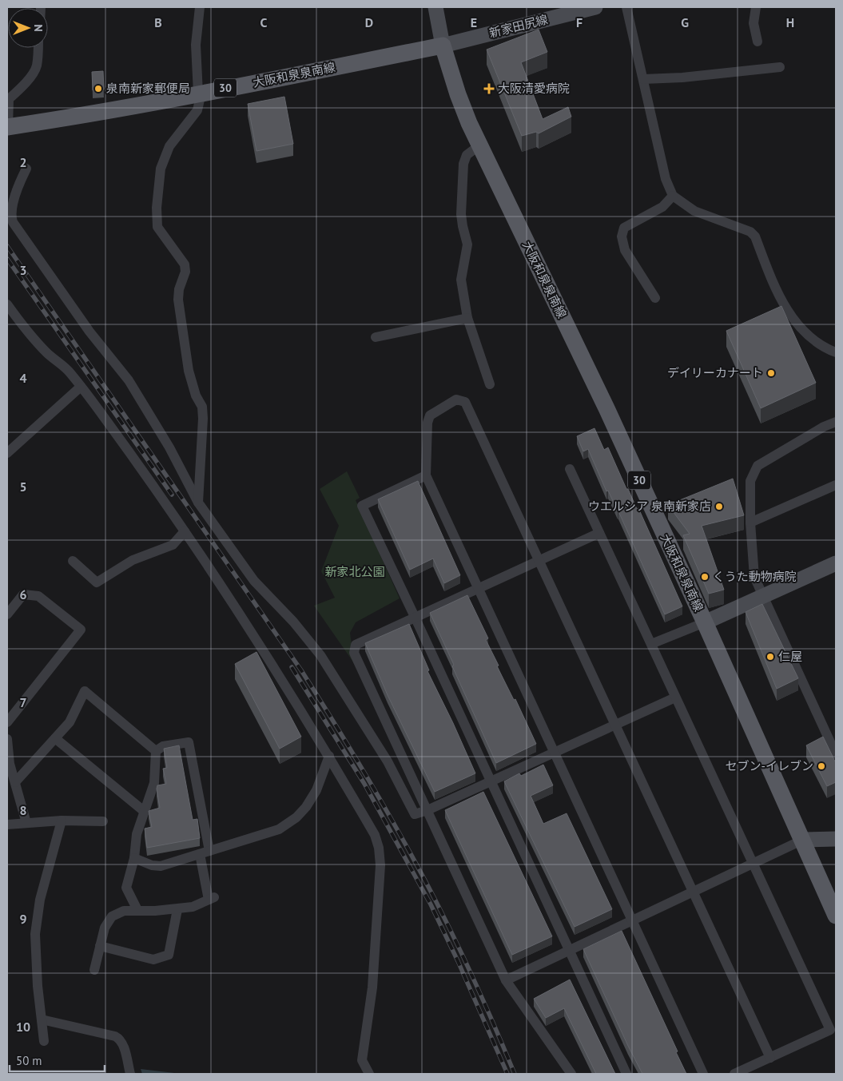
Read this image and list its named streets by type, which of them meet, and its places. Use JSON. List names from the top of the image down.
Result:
{
  "streets": {
    "main road": ["大阪和泉泉南線", "30"],
    "street": ["新家田尻線"]
  },
  "crossings": [
    ["新家田尻線", "大阪和泉泉南線"]
  ],
  "parks": ["新家北公園"],
  "places": {
    "other": [
      "泉南新家郵便局",
      "デイリーカナート",
      "ウエルシア 泉南新家店",
      "くうた動物病院",
      "仁屋",
      "セブン-イレブン"
    ],
    "health": ["大阪清愛病院"]
  },
  "scale_bar": "50 m",
  "north": "right",
  "grid": {
    "columns": [
      "B",
      "C",
      "D",
      "E",
      "F",
      "G",
      "H"
    ],
    "rows": [
      "2",
      "3",
      "4",
      "5",
      "6",
      "7",
      "8",
      "9",
      "10"
    ]
  }
}
